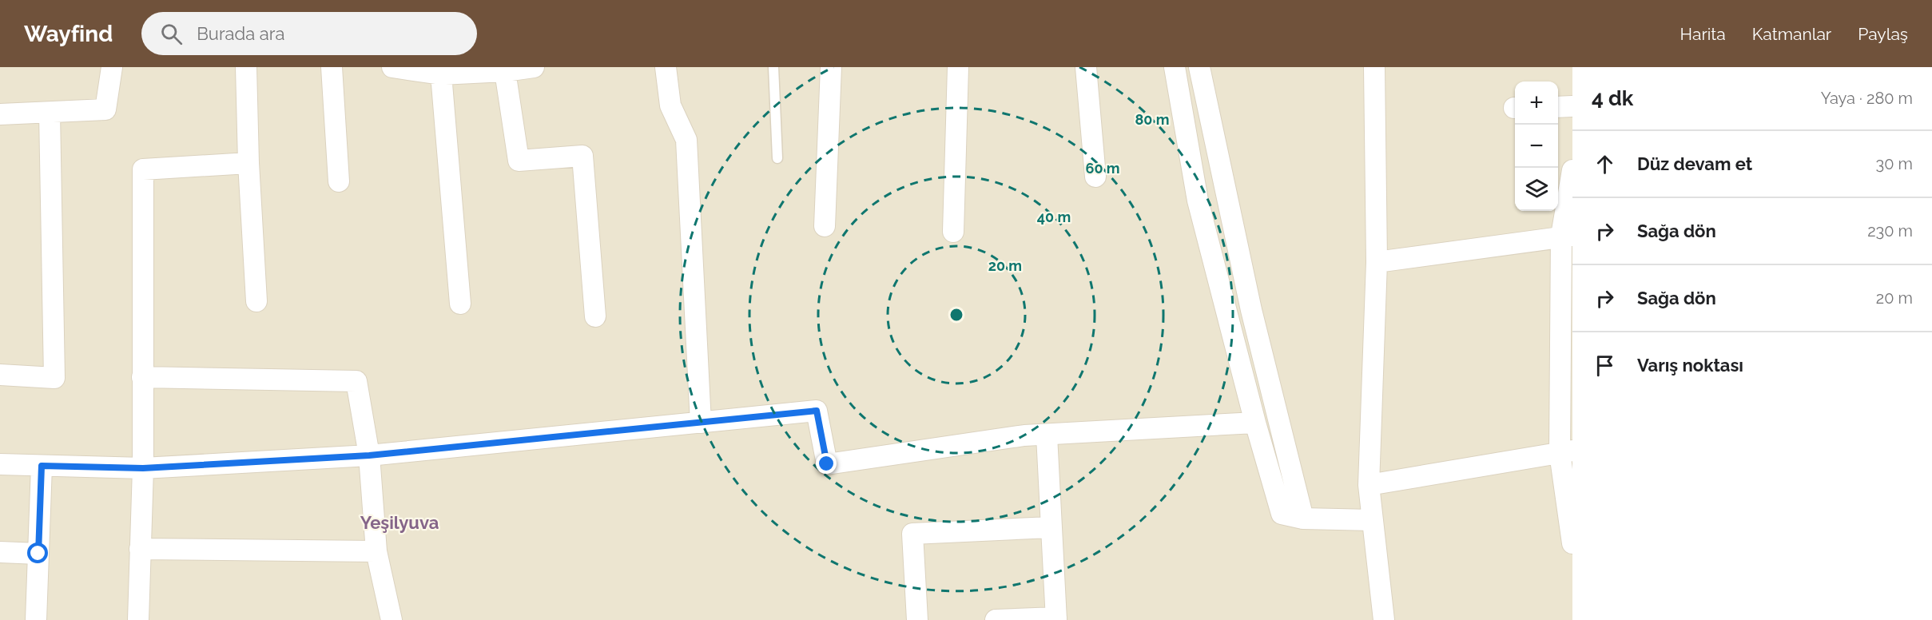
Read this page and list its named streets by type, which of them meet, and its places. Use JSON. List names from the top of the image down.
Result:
{
  "districts": ["Yeşilyuva"],
  "page": {
    "header": "Wayfind",
    "search": "Burada ara",
    "nav": ["Harita", "Katmanlar", "Paylaş"],
    "heading": ["4 dk", "Yaya · 280 m"],
    "map_buttons": ["+", "−"],
    "list": [
      ["Düz devam et", "30 m"],
      ["Sağa dön", "230 m"],
      ["Sağa dön", "20 m"],
      "Varış noktası"
    ]
  },
  "rings": [
    "80 m",
    "60 m",
    "40 m",
    "20 m"
  ]
}
